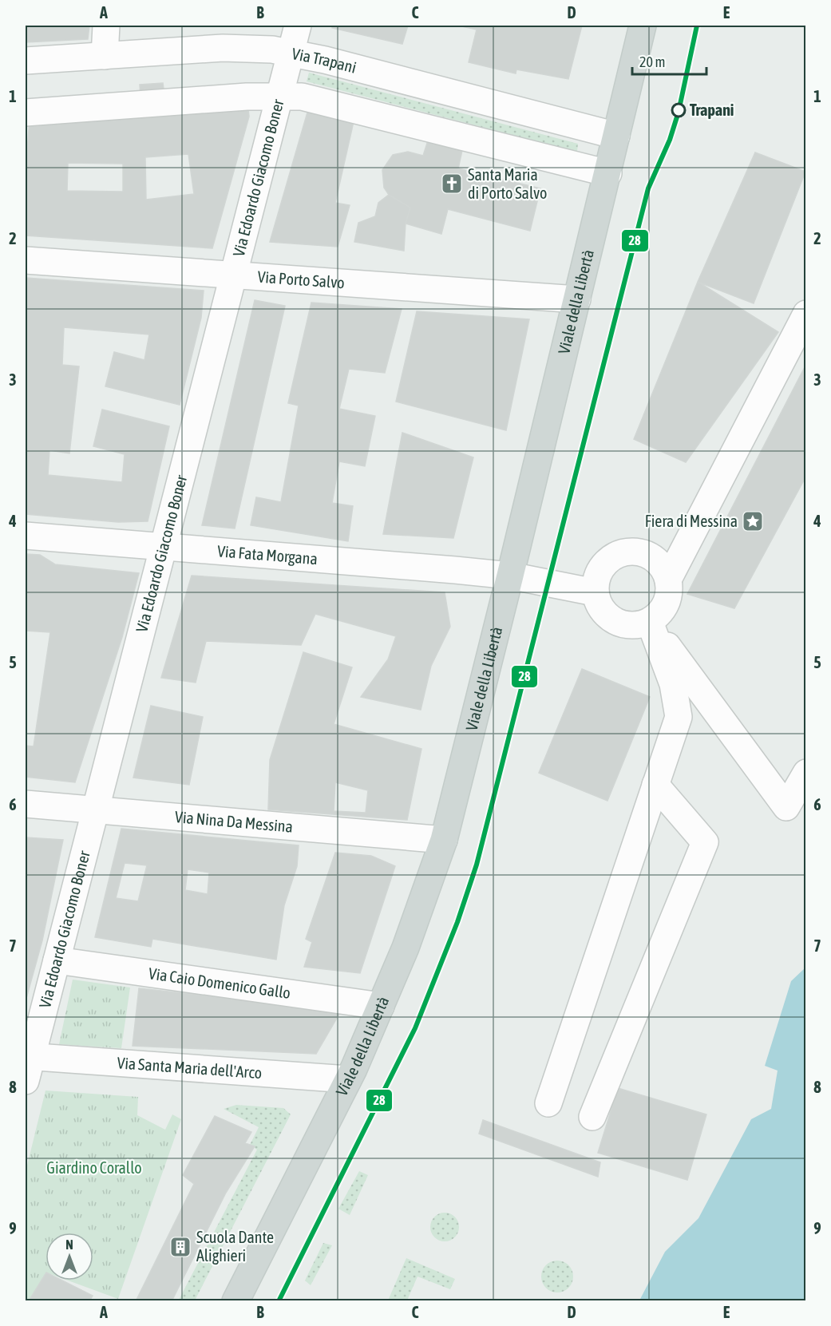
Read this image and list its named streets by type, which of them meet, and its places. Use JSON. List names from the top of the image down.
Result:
{
  "streets": {
    "main road": ["Viale della Libertà"],
    "street": [
      "Via Trapani",
      "Via Edoardo Giacomo Boner",
      "Via Porto Salvo",
      "Via Fata Morgana",
      "Via Nina Da Messina",
      "Via Caio Domenico Gallo",
      "Via Santa Maria dell'Arco"
    ]
  },
  "crossings": [
    ["Via Trapani", "Via Edoardo Giacomo Boner"],
    ["Via Trapani", "Viale della Libertà"],
    ["Via Edoardo Giacomo Boner", "Via Porto Salvo"],
    ["Via Edoardo Giacomo Boner", "Via Fata Morgana"],
    ["Via Edoardo Giacomo Boner", "Via Nina Da Messina"],
    ["Via Edoardo Giacomo Boner", "Via Caio Domenico Gallo"],
    ["Via Edoardo Giacomo Boner", "Via Santa Maria dell'Arco"],
    ["Via Porto Salvo", "Viale della Libertà"],
    ["Viale della Libertà", "Via Fata Morgana"],
    ["Viale della Libertà", "Via Nina Da Messina"],
    ["Viale della Libertà", "Via Caio Domenico Gallo"],
    ["Viale della Libertà", "Via Santa Maria dell'Arco"]
  ],
  "parks": ["Giardino Corallo"],
  "places": {
    "other": ["Trapani"],
    "church": ["Santa Maria di Porto Salvo"],
    "place": ["Fiera di Messina"],
    "building": ["Scuola Dante Alighieri"]
  },
  "lines": ["transit line 28"],
  "scale_bar": "20 m",
  "north": "top",
  "grid": {
    "columns": [
      "A",
      "B",
      "C",
      "D",
      "E"
    ],
    "rows": [
      "1",
      "2",
      "3",
      "4",
      "5",
      "6",
      "7",
      "8",
      "9"
    ]
  }
}
